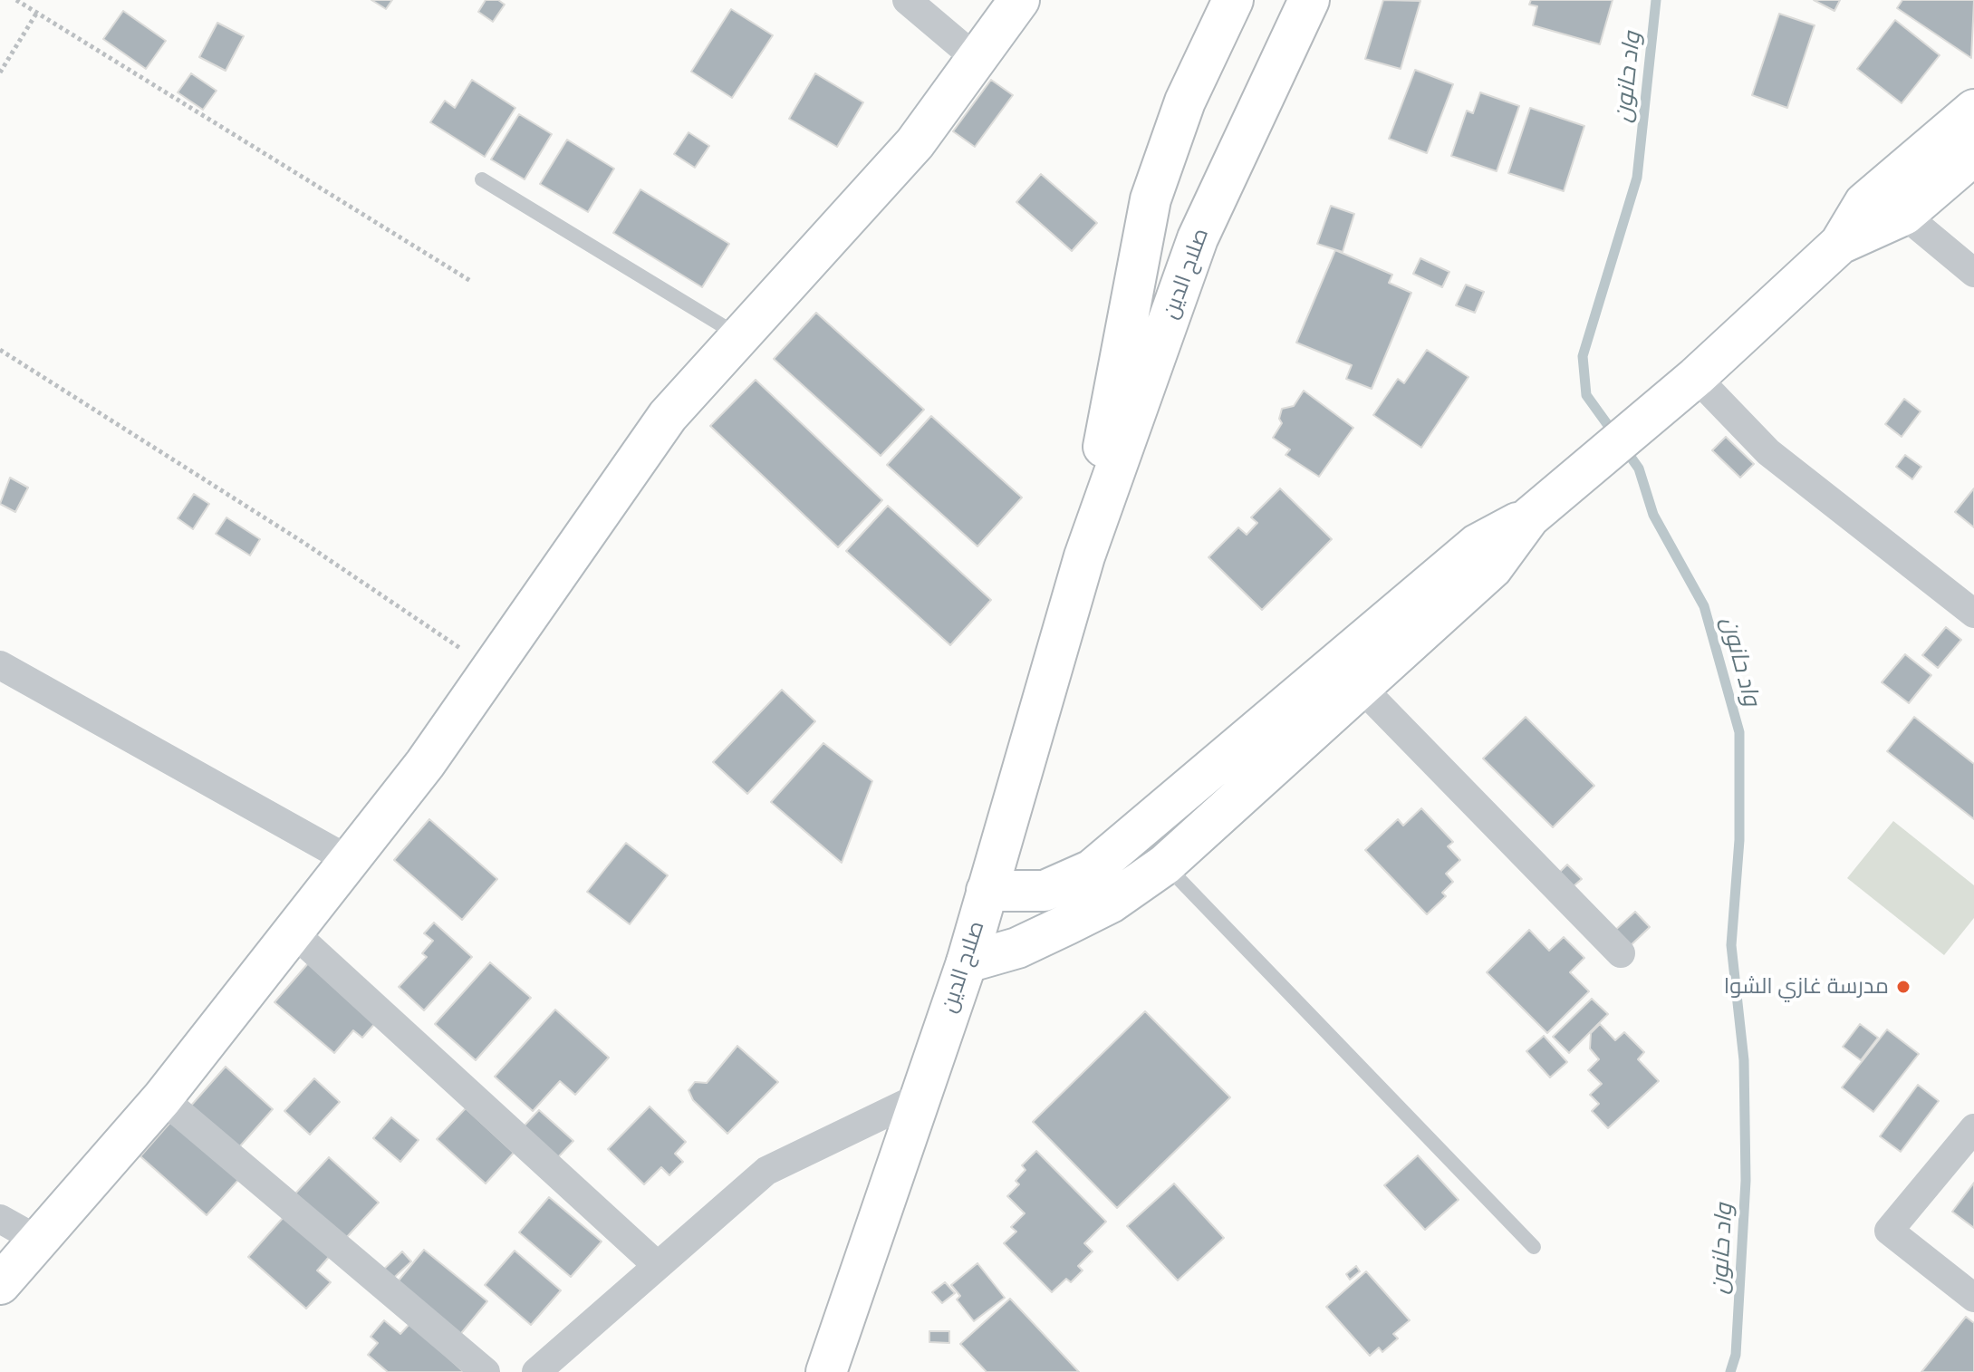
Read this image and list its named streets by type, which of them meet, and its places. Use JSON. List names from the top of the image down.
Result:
{
  "streets": {
    "main road": ["صلاح الدين"]
  },
  "water": ["واد حانون"],
  "places": ["مدرسة غازي الشوا"]
}
